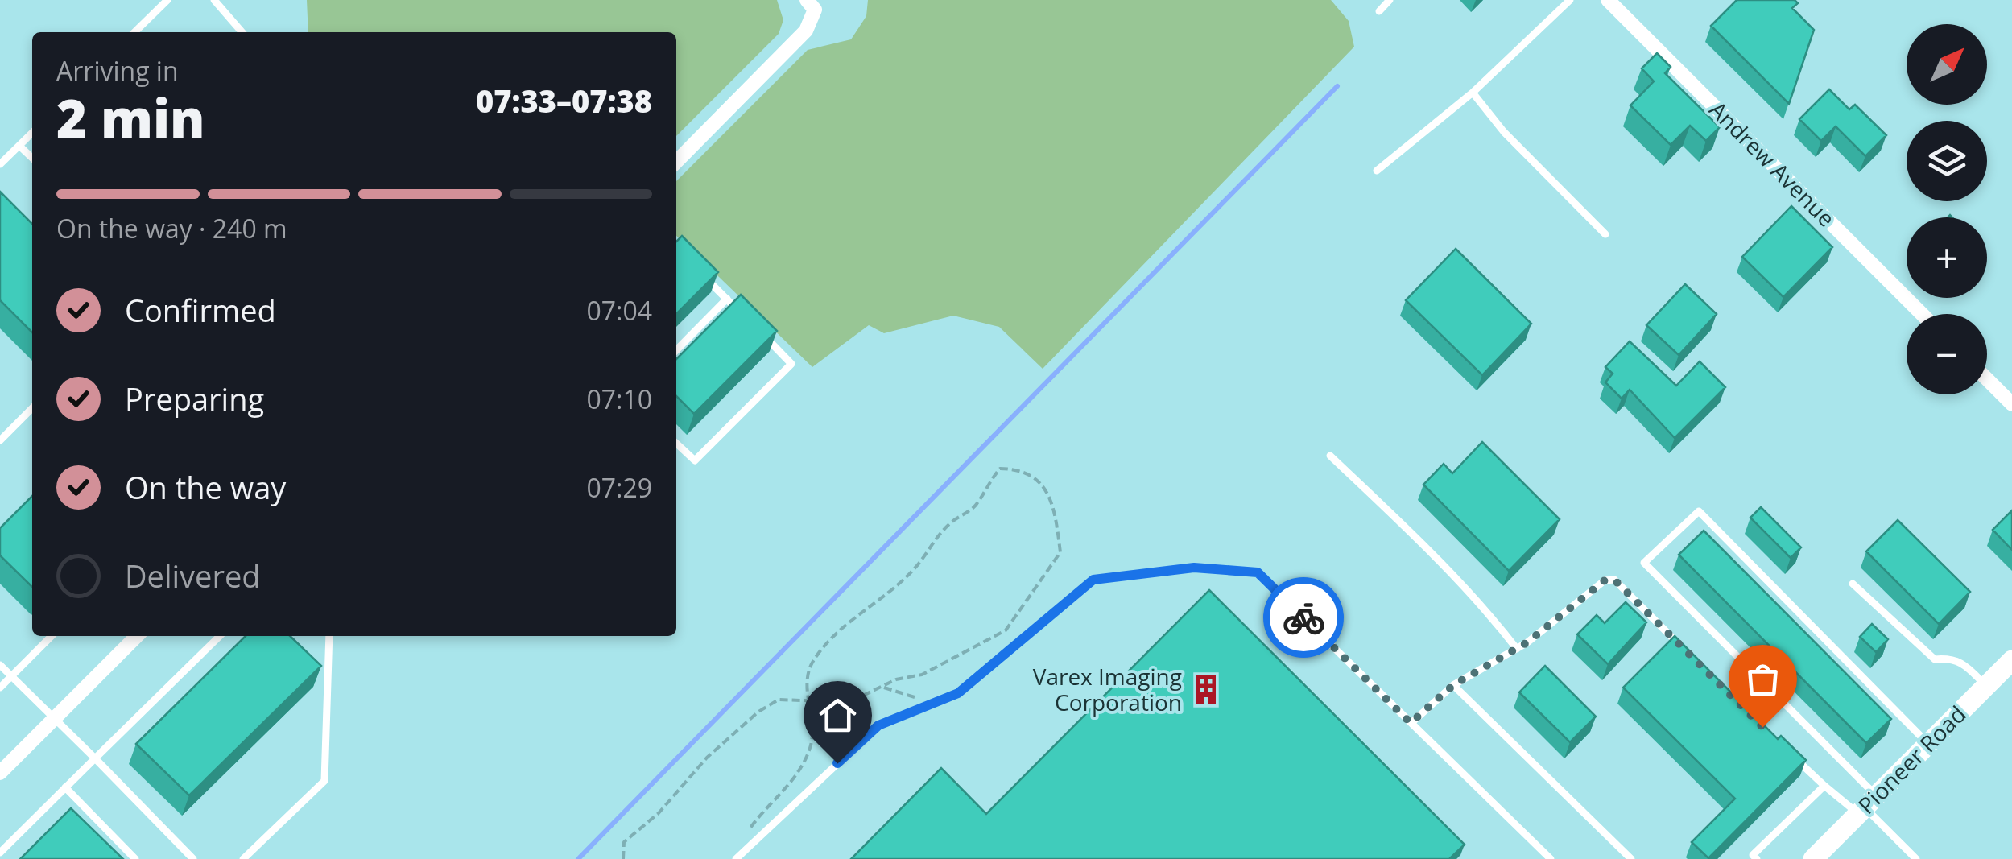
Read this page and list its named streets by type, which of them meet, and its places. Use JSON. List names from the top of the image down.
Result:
{
  "streets": {
    "main road": ["Pioneer Road"],
    "street": ["Andrew Avenue"]
  },
  "places": {
    "building": ["Varex Imaging Corporation"]
  },
  "north": "top right",
  "page": {
    "map_buttons": ["+", "−"],
    "heading": ["2 min", "Arriving in", "07:33–07:38"],
    "bar": "On the way · 240 m",
    "list": [
      ["Confirmed", "07:04"],
      ["Preparing", "07:10"],
      ["On the way", "07:29"],
      "Delivered"
    ]
  }
}
